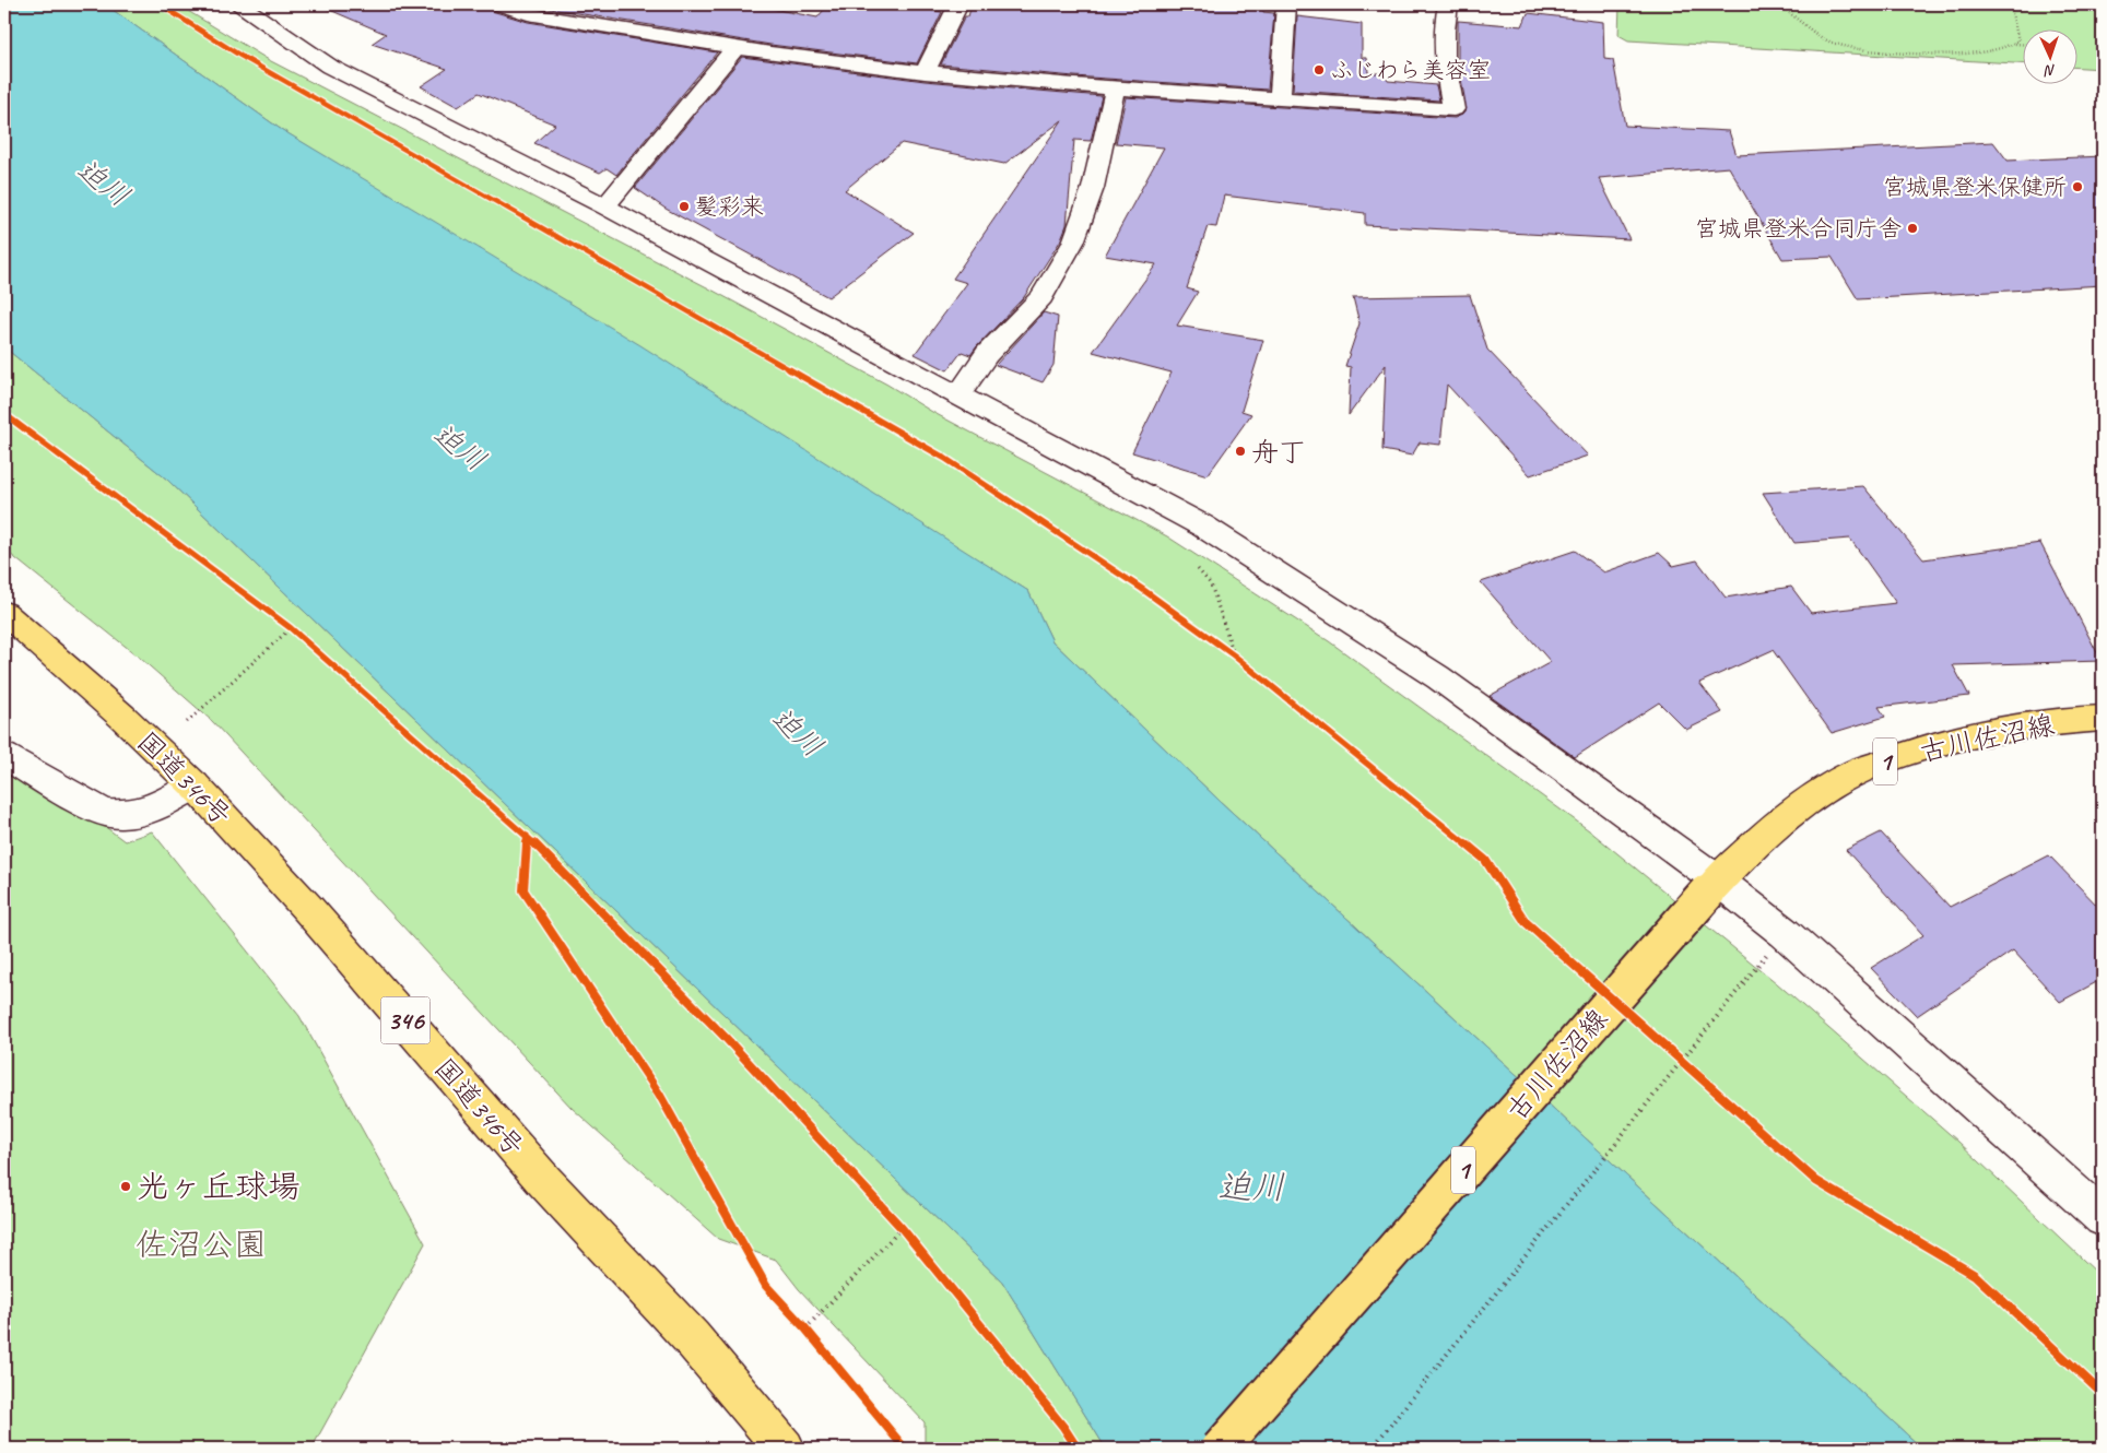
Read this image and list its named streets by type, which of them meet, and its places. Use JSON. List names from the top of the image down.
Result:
{
  "streets": {
    "main road": [
      "古川佐沼線",
      "1",
      "国道346号",
      "346"
    ]
  },
  "water": ["迫川"],
  "parks": ["佐沼公園"],
  "places": [
    "ふじわら美容室",
    "宮城県登米保健所",
    "髪彩来",
    "宮城県登米合同庁舎",
    "舟丁",
    "光ヶ丘球場"
  ],
  "north": "bottom"
}
